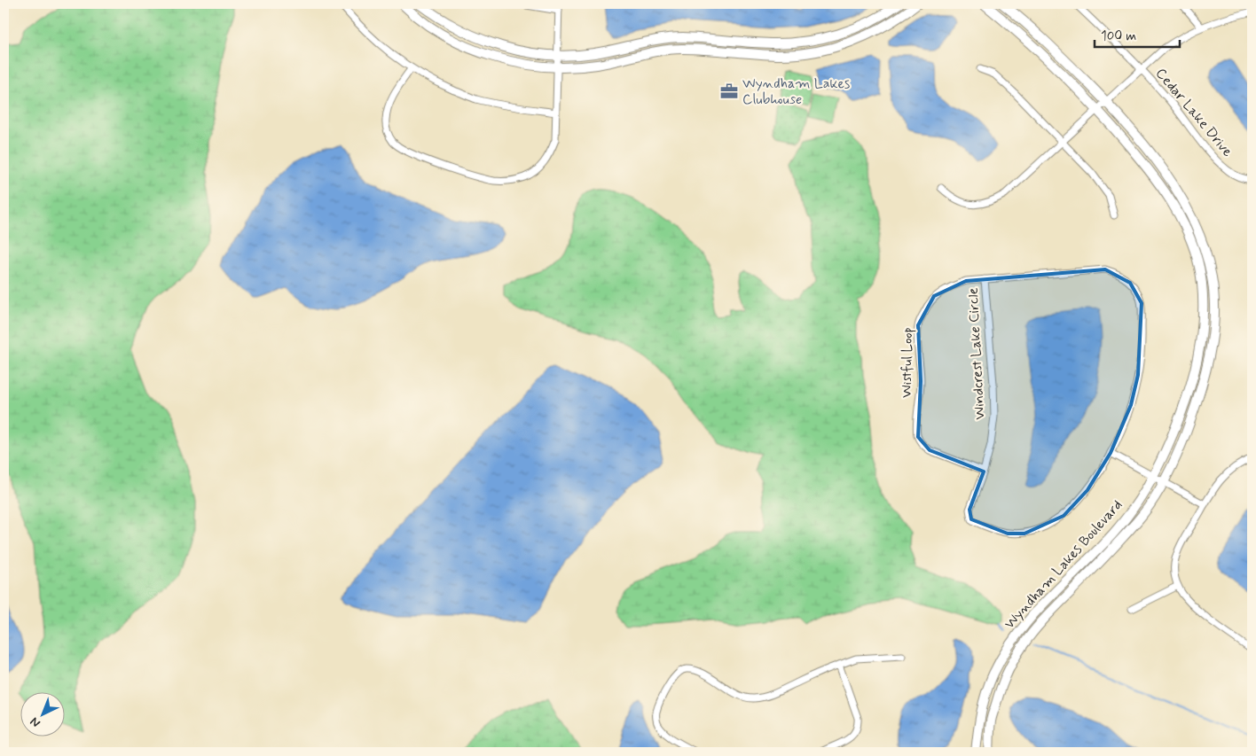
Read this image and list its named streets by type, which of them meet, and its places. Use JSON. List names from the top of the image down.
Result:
{
  "streets": {
    "street": [
      "Cedar Lake Drive",
      "Windcrest Lake Circle",
      "Wistful Loop",
      "Wyndham Lakes Boulevard"
    ]
  },
  "crossings": [
    ["Windcrest Lake Circle", "Wistful Loop"]
  ],
  "places": {
    "office": ["Wyndham Lakes Clubhouse"]
  },
  "scale_bar": "100 m",
  "north": "bottom left"
}
